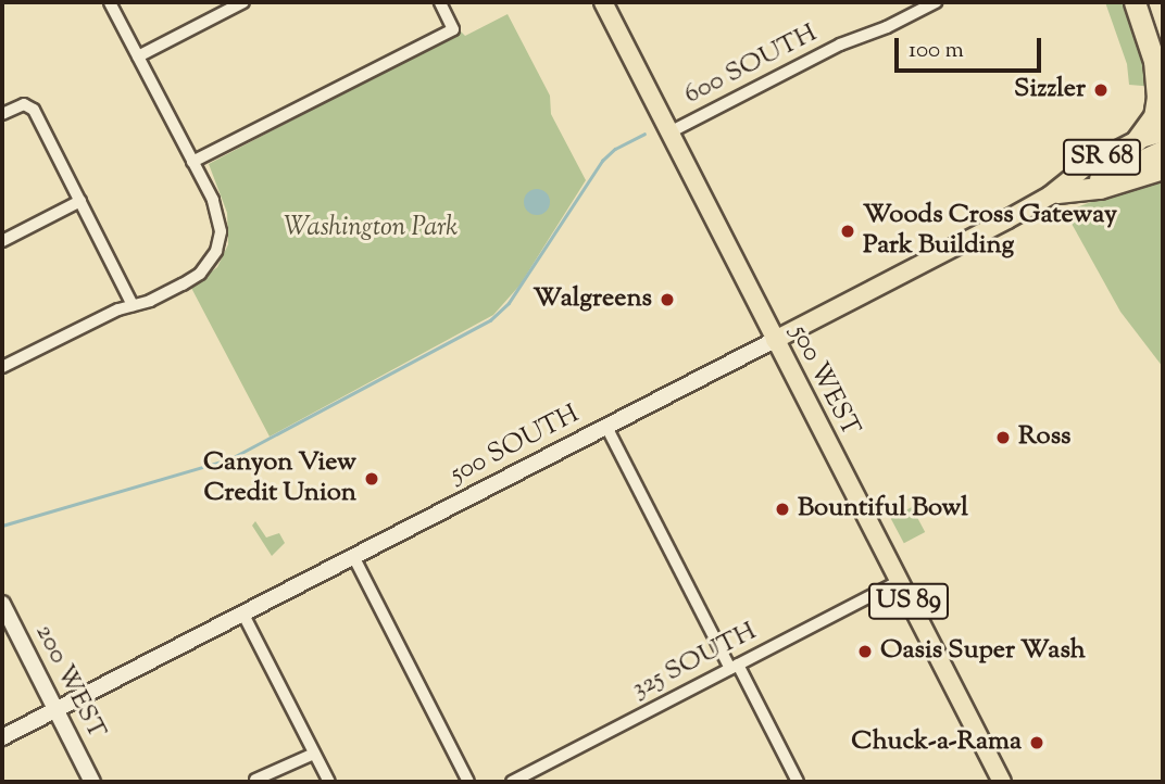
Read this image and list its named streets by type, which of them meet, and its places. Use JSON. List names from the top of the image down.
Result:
{
  "streets": {
    "main road": [
      "SR 68",
      "500 WEST",
      "500 SOUTH",
      "US 89",
      "200 WEST"
    ],
    "street": ["600 SOUTH", "325 SOUTH"]
  },
  "crossings": [
    ["600 SOUTH", "500 WEST"],
    ["500 WEST", "500 SOUTH"],
    ["500 WEST", "325 SOUTH"],
    ["500 SOUTH", "200 WEST"]
  ],
  "parks": ["Washington Park"],
  "places": [
    "Sizzler",
    "Woods Cross Gateway Park Building",
    "Walgreens",
    "Ross",
    "Canyon View Credit Union",
    "Bountiful Bowl",
    "Oasis Super Wash",
    "Chuck-a-Rama"
  ],
  "scale_bar": "100 m"
}
